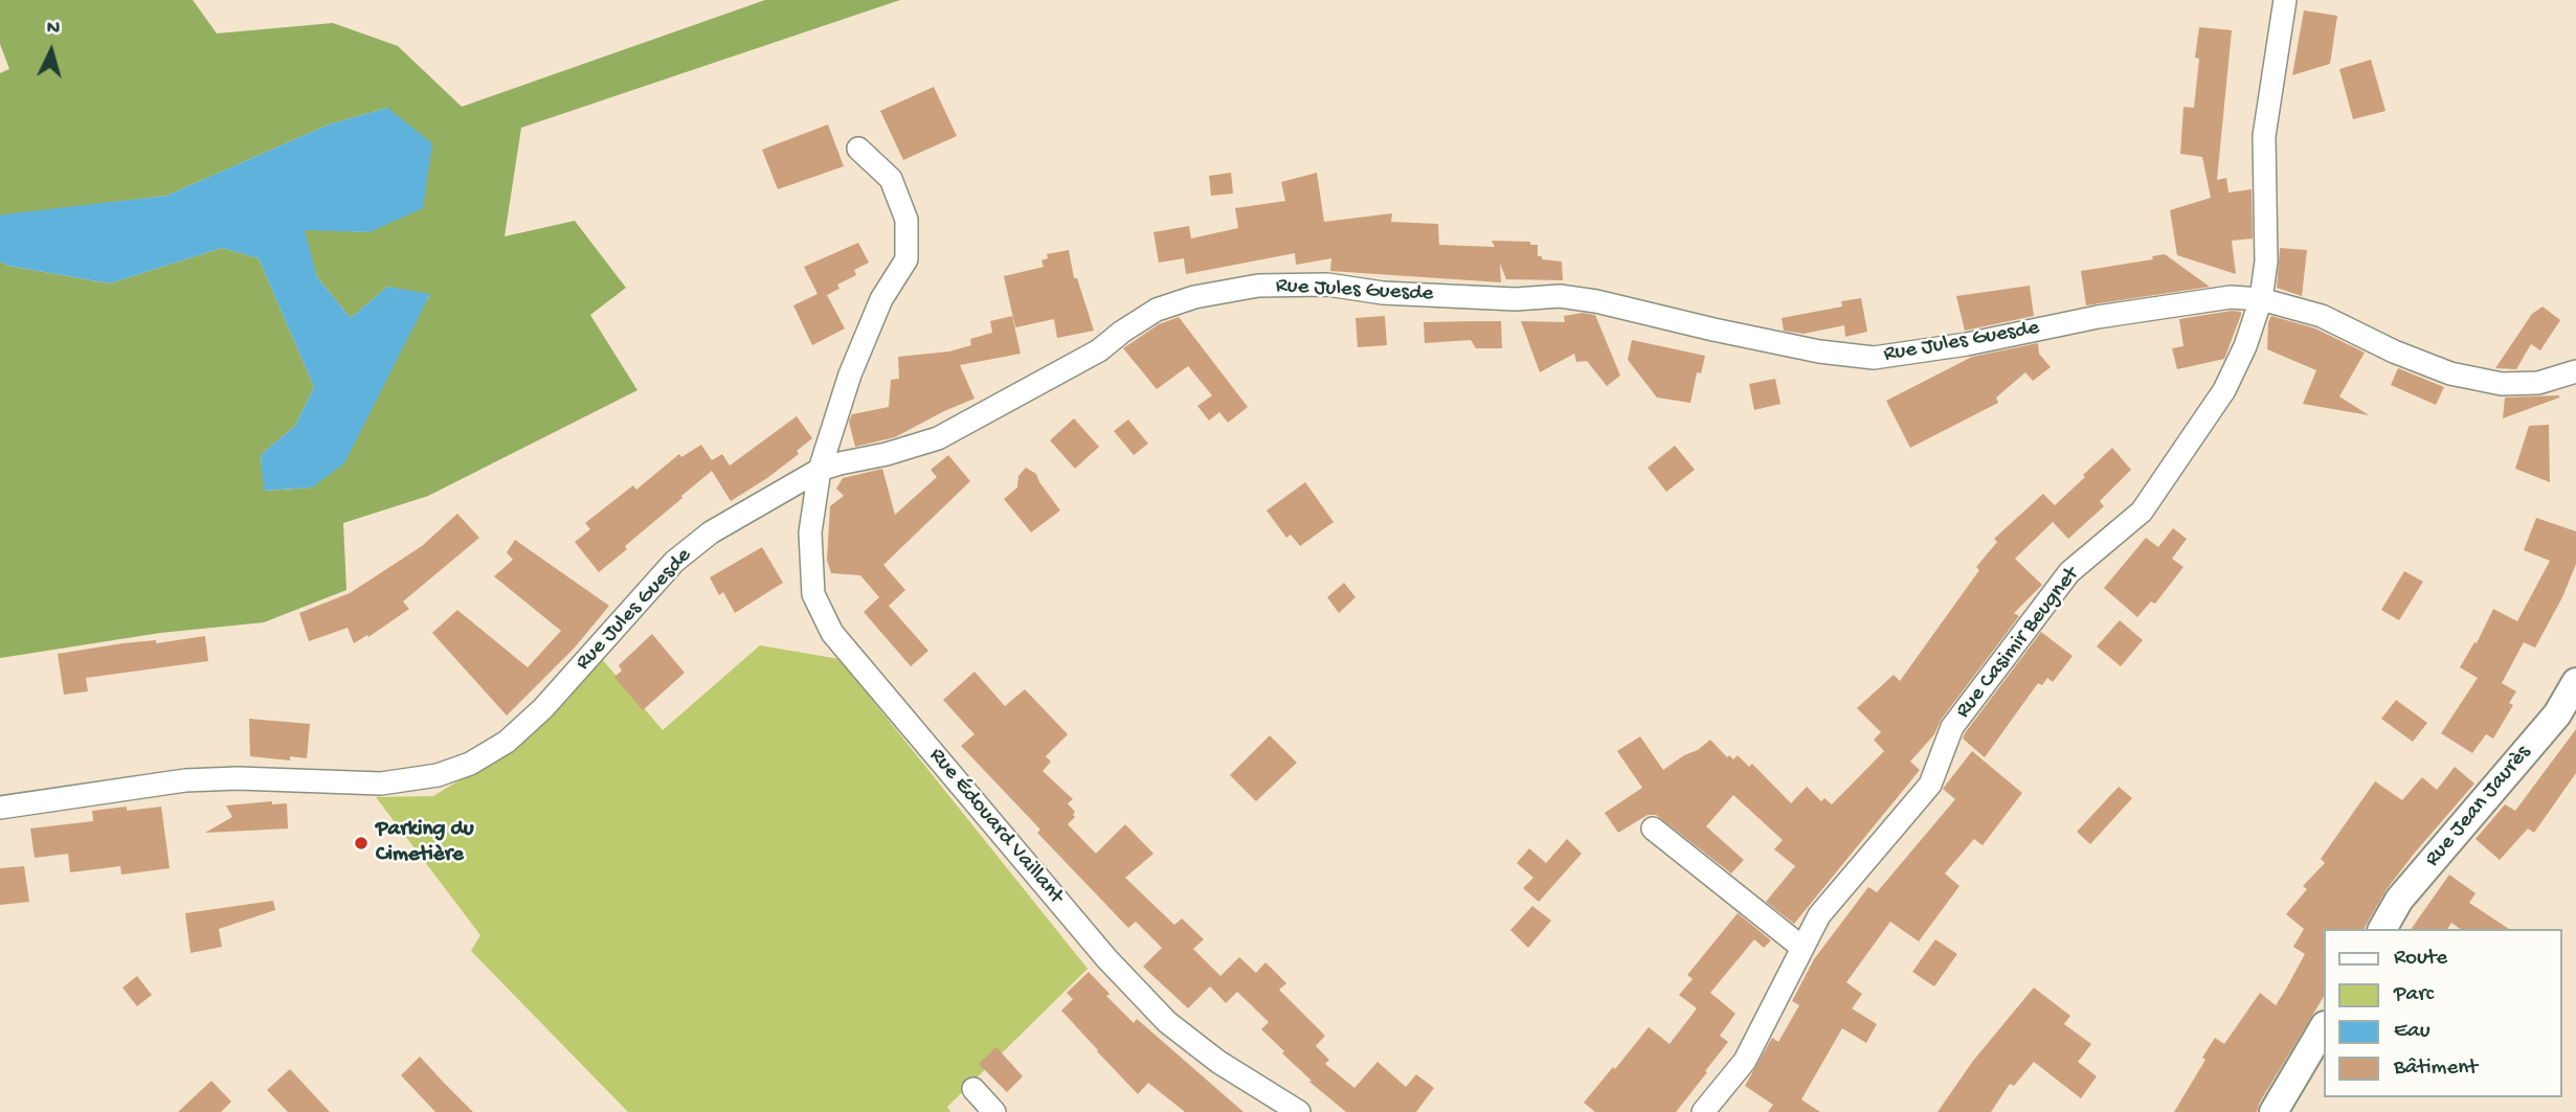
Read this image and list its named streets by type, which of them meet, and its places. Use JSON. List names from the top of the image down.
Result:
{
  "streets": {
    "street": [
      "Rue Jules Guesde",
      "Rue Casimir Beugnet",
      "Rue Jean Jaurès",
      "Rue Édouard Vaillant"
    ]
  },
  "crossings": [
    ["Rue Jules Guesde", "Rue Casimir Beugnet"],
    ["Rue Jules Guesde", "Rue Édouard Vaillant"]
  ],
  "places": ["Parking du Cimetière"],
  "legend": [
    "Route",
    "Parc",
    "Eau",
    "Bâtiment"
  ],
  "north": "top"
}
